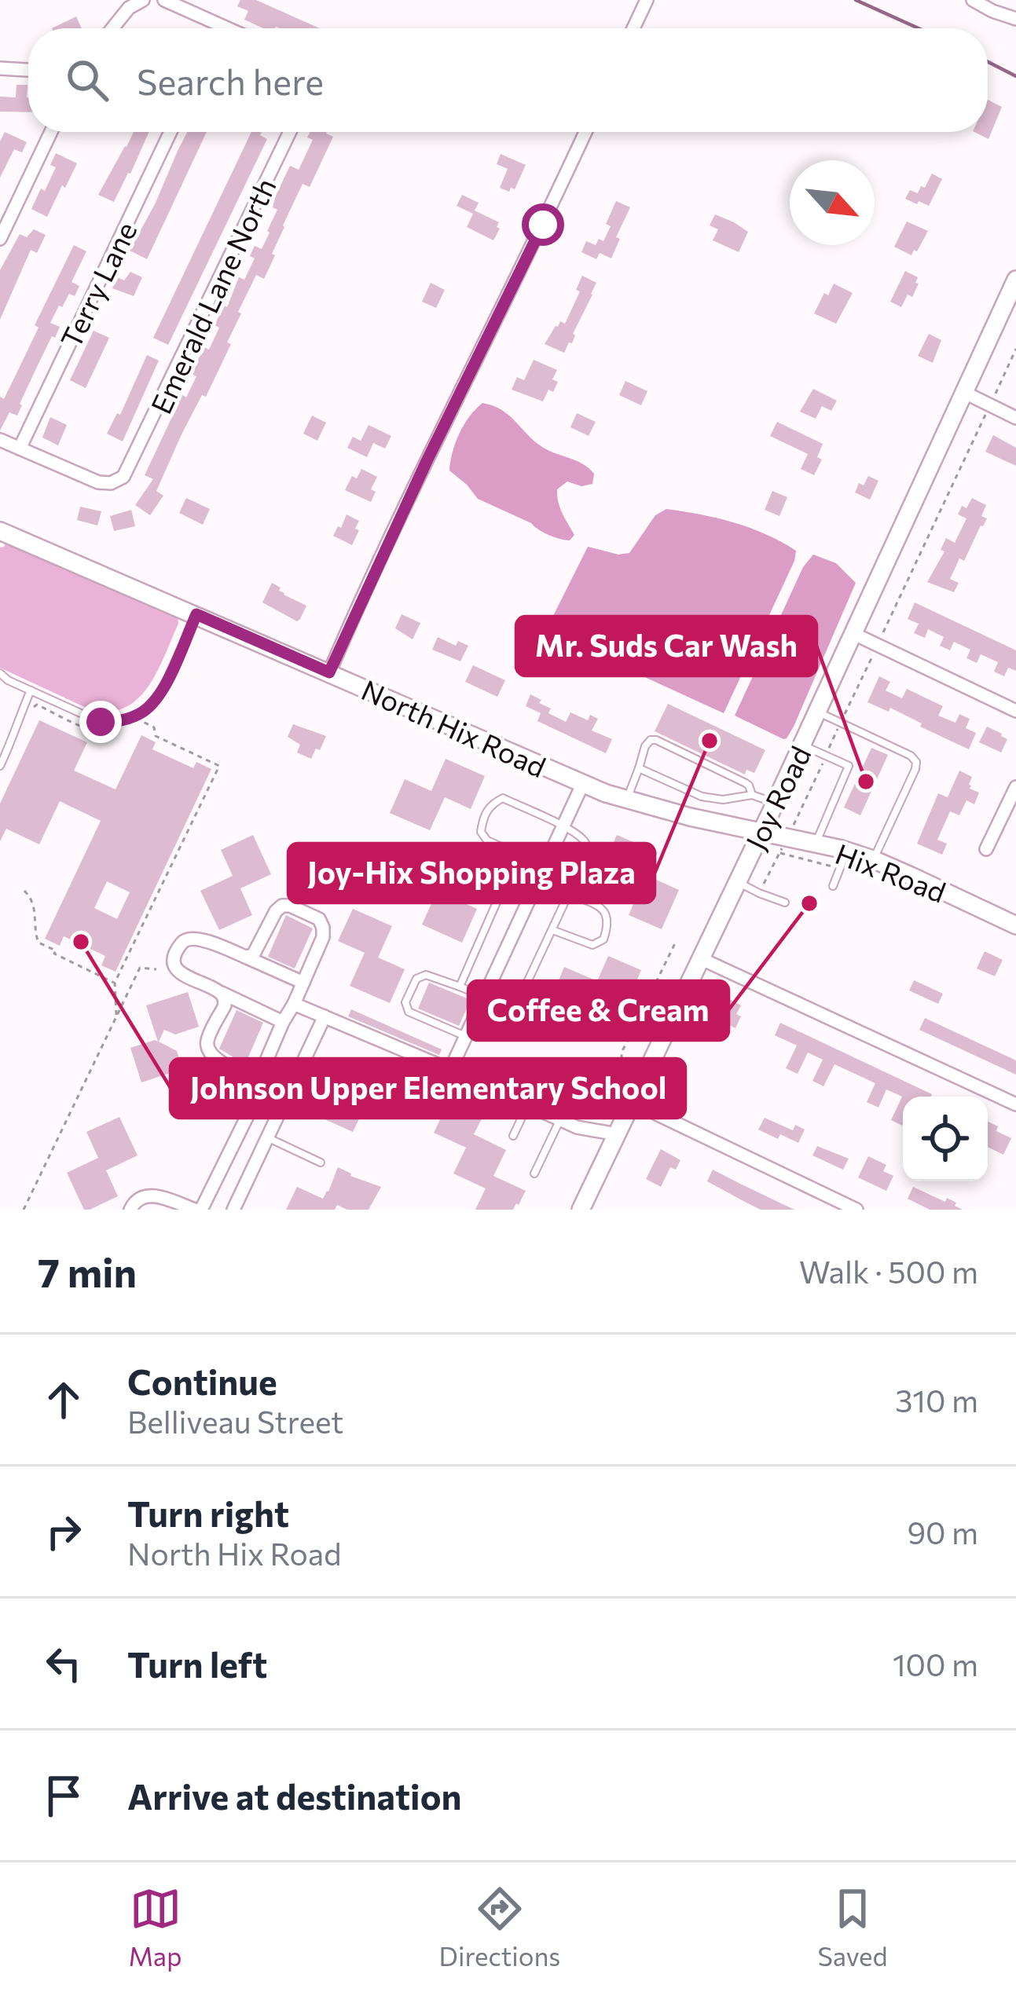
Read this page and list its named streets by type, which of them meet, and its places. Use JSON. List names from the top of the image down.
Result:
{
  "streets": {
    "street": [
      "Terry Lane",
      "Emerald Lane North",
      "North Hix Road",
      "Joy Road",
      "Hix Road"
    ]
  },
  "crossings": [
    ["Terry Lane", "Emerald Lane North"],
    ["North Hix Road", "Joy Road"],
    ["North Hix Road", "Hix Road"],
    ["Joy Road", "Hix Road"]
  ],
  "places": [
    "Joy-Hix Shopping Plaza",
    "Mr. Suds Car Wash",
    "Coffee & Cream",
    "Johnson Upper Elementary School"
  ],
  "north": "bottom right",
  "page": {
    "search": "Search here",
    "heading": ["7 min", "Walk · 500 m"],
    "list": [
      ["Continue", "Belliveau Street", "310 m"],
      ["Turn right", "North Hix Road", "90 m"],
      ["Turn left", "100 m"],
      "Arrive at destination"
    ],
    "nav": ["Map", "Directions", "Saved"]
  }
}
